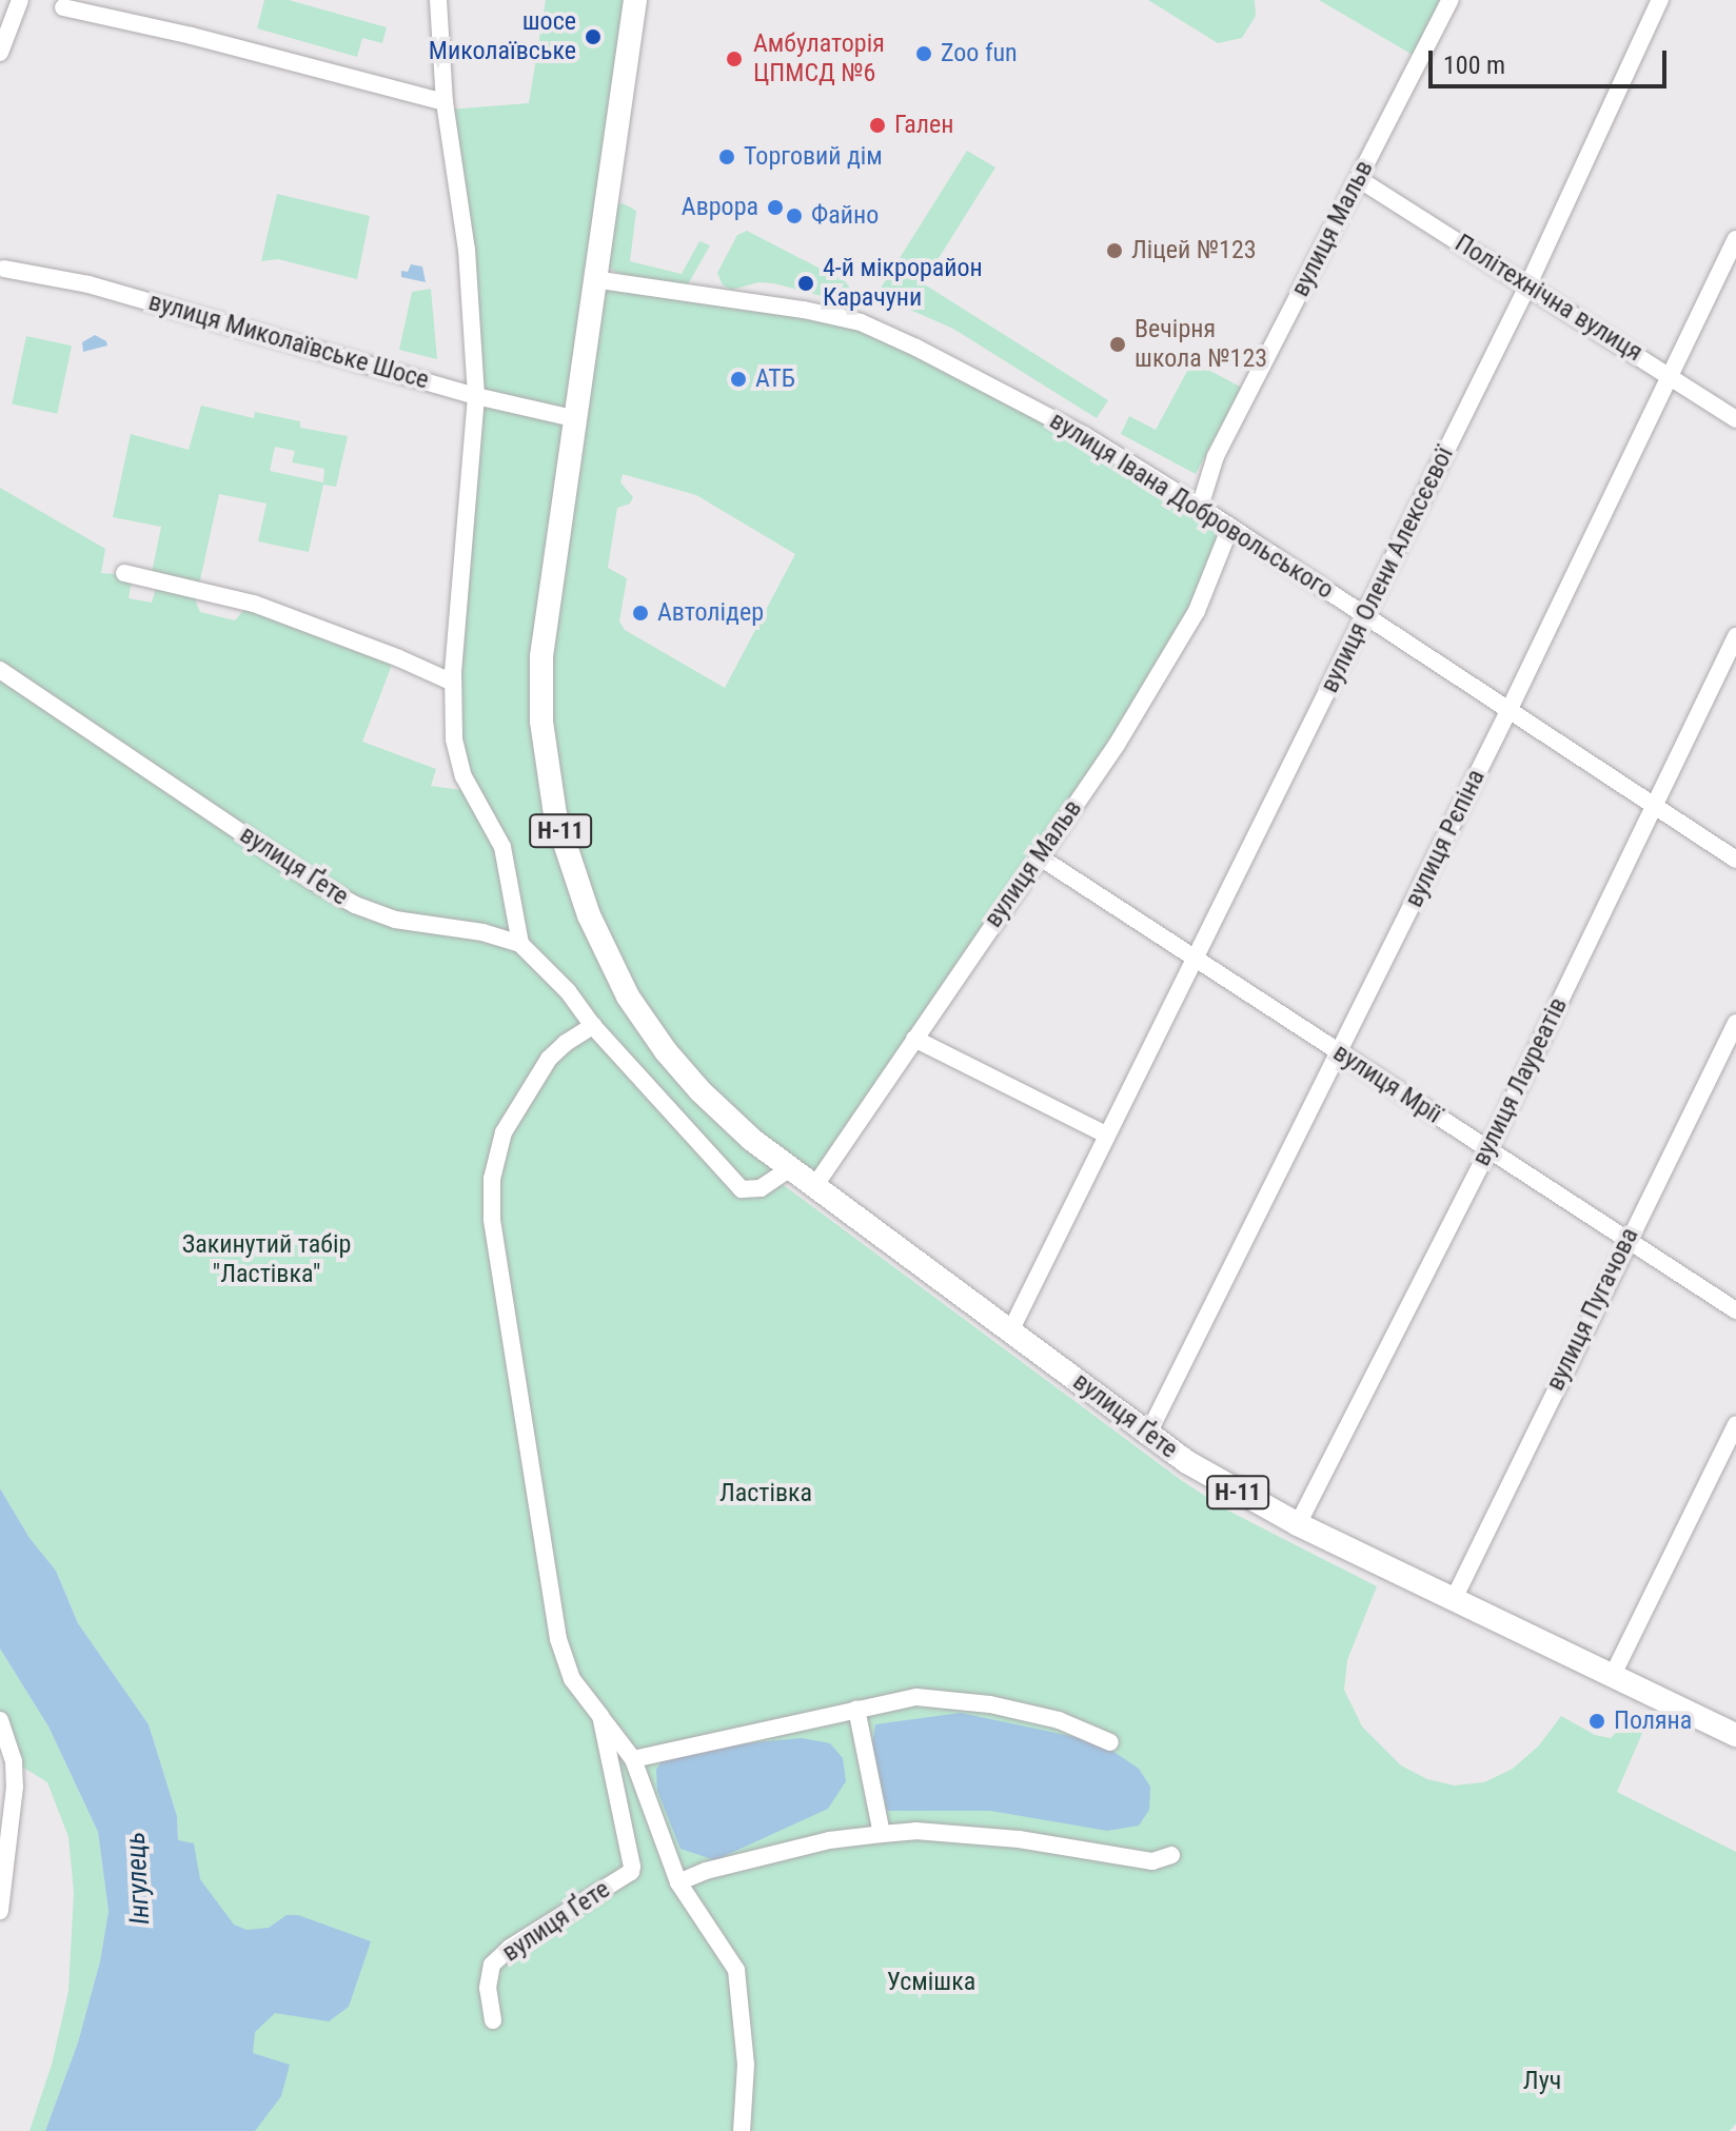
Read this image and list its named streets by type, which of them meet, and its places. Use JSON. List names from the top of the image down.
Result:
{
  "streets": {
    "main road": ["Н-11", "вулиця Ґете"],
    "street": [
      "вулиця Мальв",
      "Політехнічна вулиця",
      "вулиця Миколаївське Шосе",
      "вулиця Івана Добровольського",
      "вулиця Олени Алексєєвої",
      "вулиця Рєпіна",
      "вулиця Лауреатів",
      "вулиця Мрії",
      "вулиця Пугачова"
    ]
  },
  "crossings": [
    ["вулиця Мальв", "Політехнічна вулиця"],
    ["вулиця Мальв", "вулиця Івана Добровольського"],
    ["вулиця Мальв", "вулиця Ґете"],
    ["вулиця Мальв", "вулиця Мрії"],
    ["Політехнічна вулиця", "вулиця Олени Алексєєвої"],
    ["Політехнічна вулиця", "вулиця Рєпіна"],
    ["вулиця Миколаївське Шосе", "Н-11"],
    ["вулиця Івана Добровольського", "вулиця Олени Алексєєвої"],
    ["вулиця Івана Добровольського", "Н-11"],
    ["вулиця Івана Добровольського", "вулиця Рєпіна"],
    ["вулиця Івана Добровольського", "вулиця Лауреатів"],
    ["вулиця Олени Алексєєвої", "вулиця Ґете"],
    ["вулиця Олени Алексєєвої", "вулиця Мрії"],
    ["Н-11", "вулиця Ґете"],
    ["вулиця Рєпіна", "вулиця Ґете"],
    ["вулиця Рєпіна", "вулиця Мрії"],
    ["вулиця Ґете", "вулиця Лауреатів"],
    ["вулиця Ґете", "вулиця Пугачова"],
    ["вулиця Лауреатів", "вулиця Мрії"],
    ["вулиця Мрії", "вулиця Пугачова"]
  ],
  "water": ["Інгулець"],
  "parks": [
    "Закинутий табір \"Ластівка\"",
    "Ластівка",
    "Усмішка",
    "Луч"
  ],
  "places": [
    "шосе Миколаївське",
    "Zoo fun",
    "Амбулаторія ЦПМСД №6",
    "Гален",
    "Торговий дім",
    "Аврора",
    "Файно",
    "Ліцей №123",
    "4-й мікрорайон Карачуни",
    "Вечірня школа №123",
    "АТБ",
    "Автолідер",
    "Поляна"
  ],
  "scale_bar": "100 m"
}
